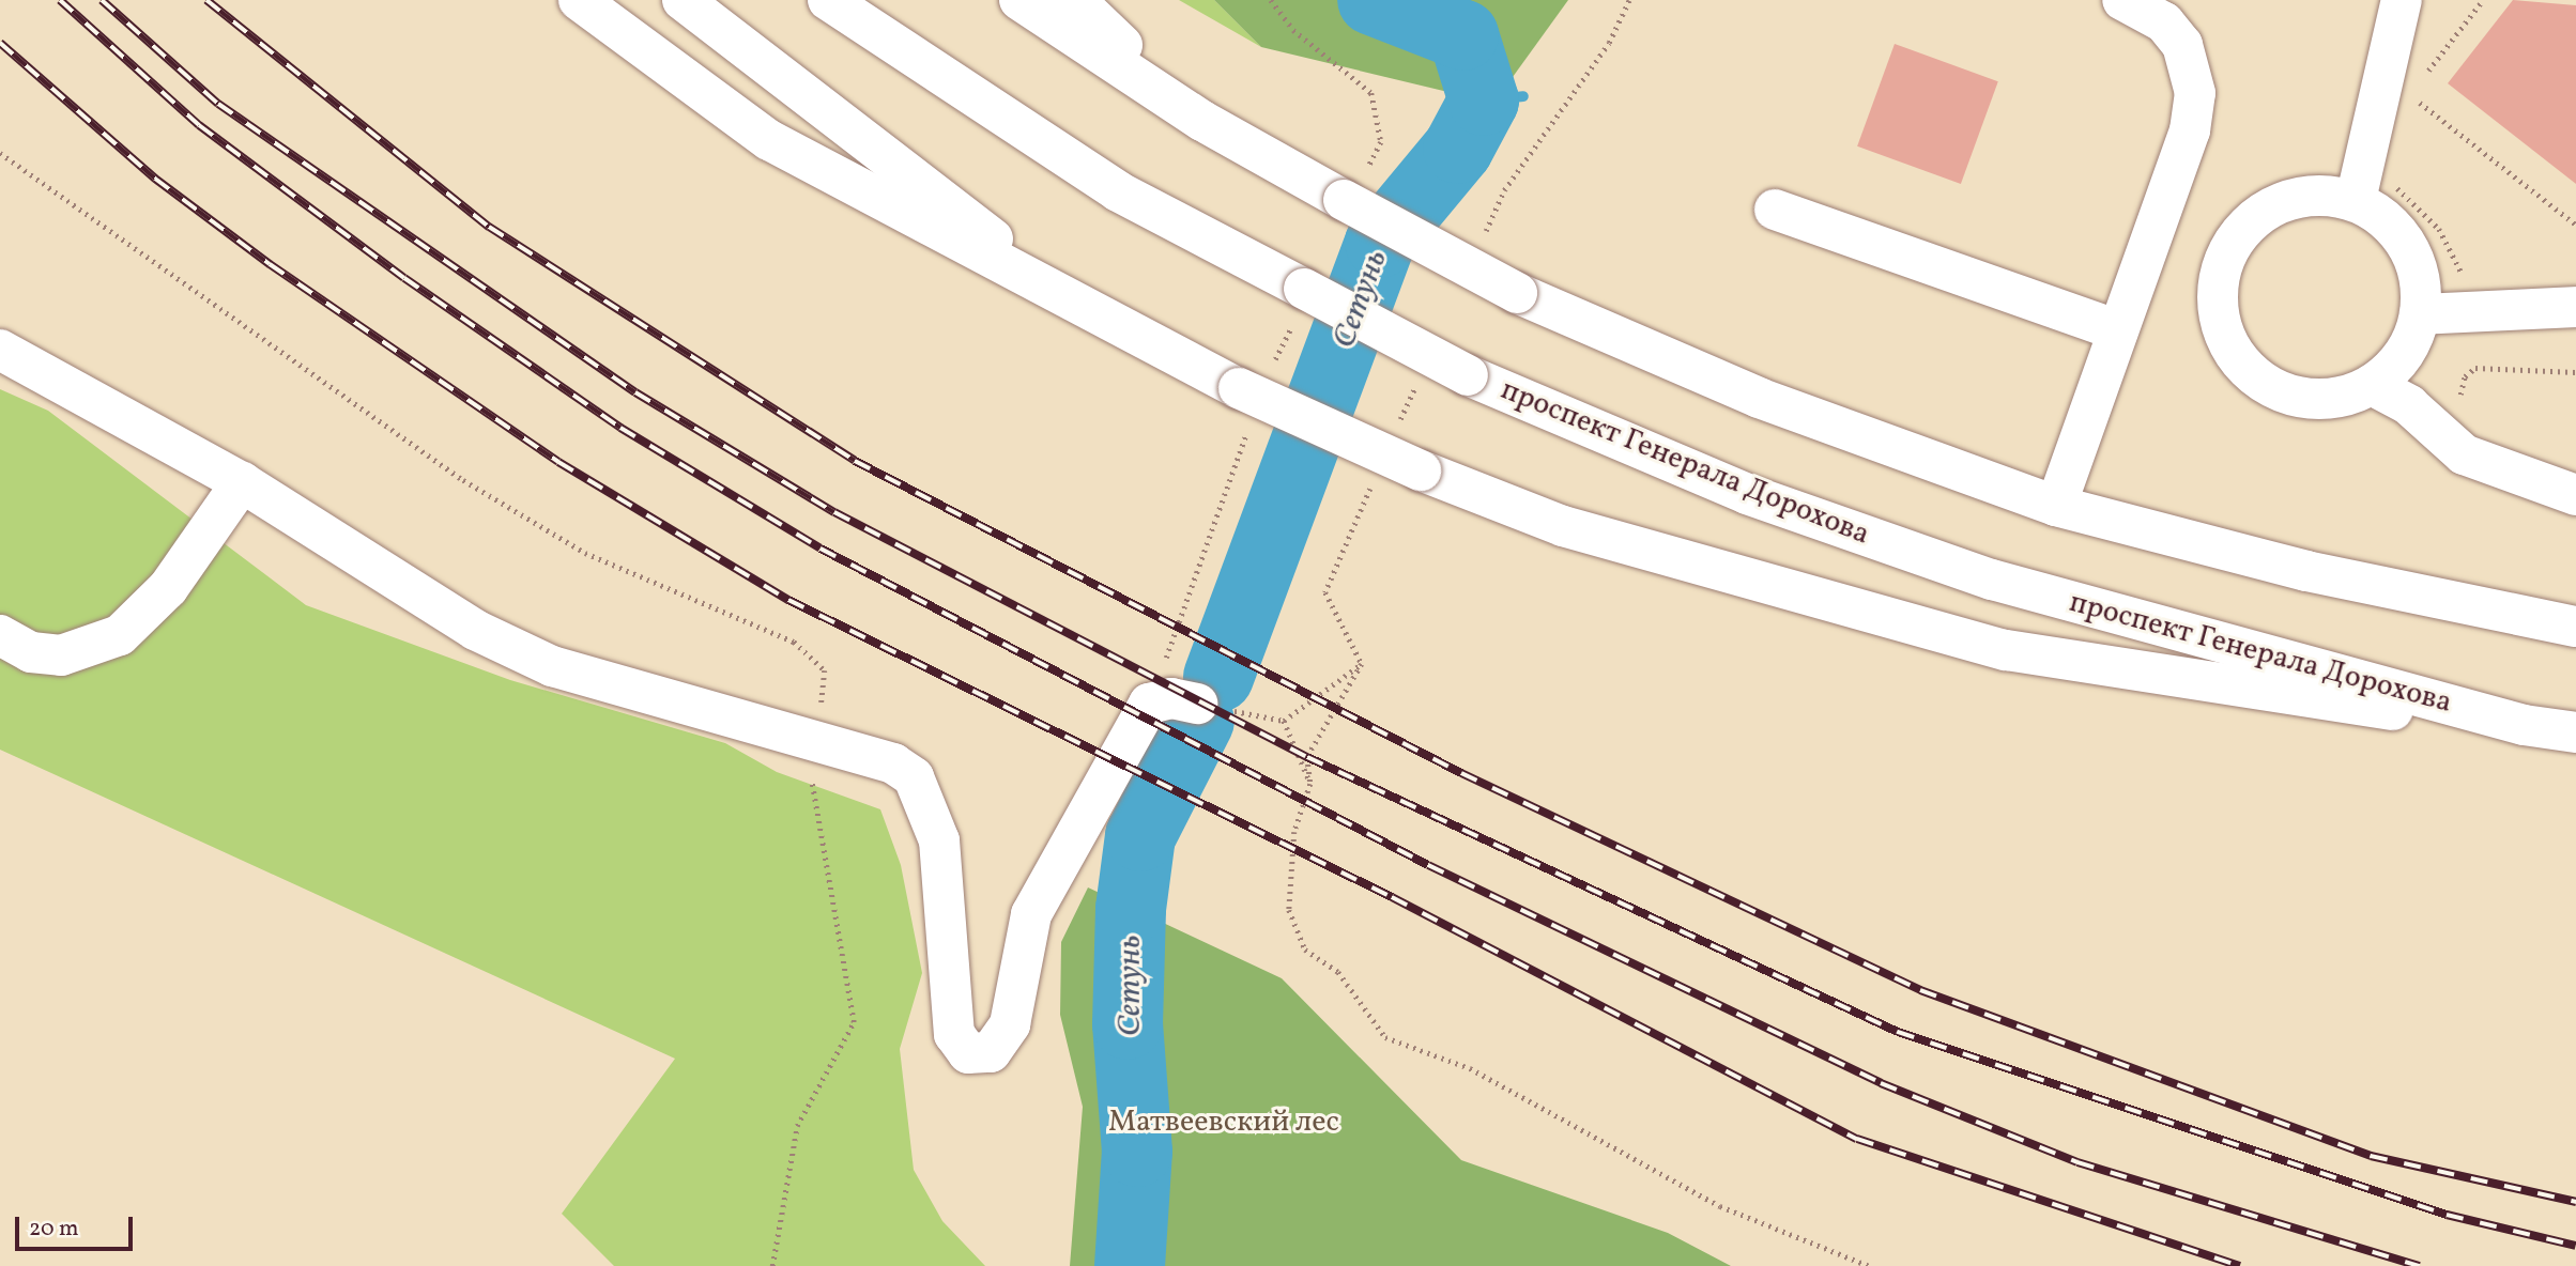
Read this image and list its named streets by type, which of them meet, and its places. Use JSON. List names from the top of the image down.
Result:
{
  "streets": {
    "main road": ["проспект Генерала Дорохова"]
  },
  "water": ["Сетунь"],
  "parks": ["Матвеевский лес"],
  "scale_bar": "20 m"
}
